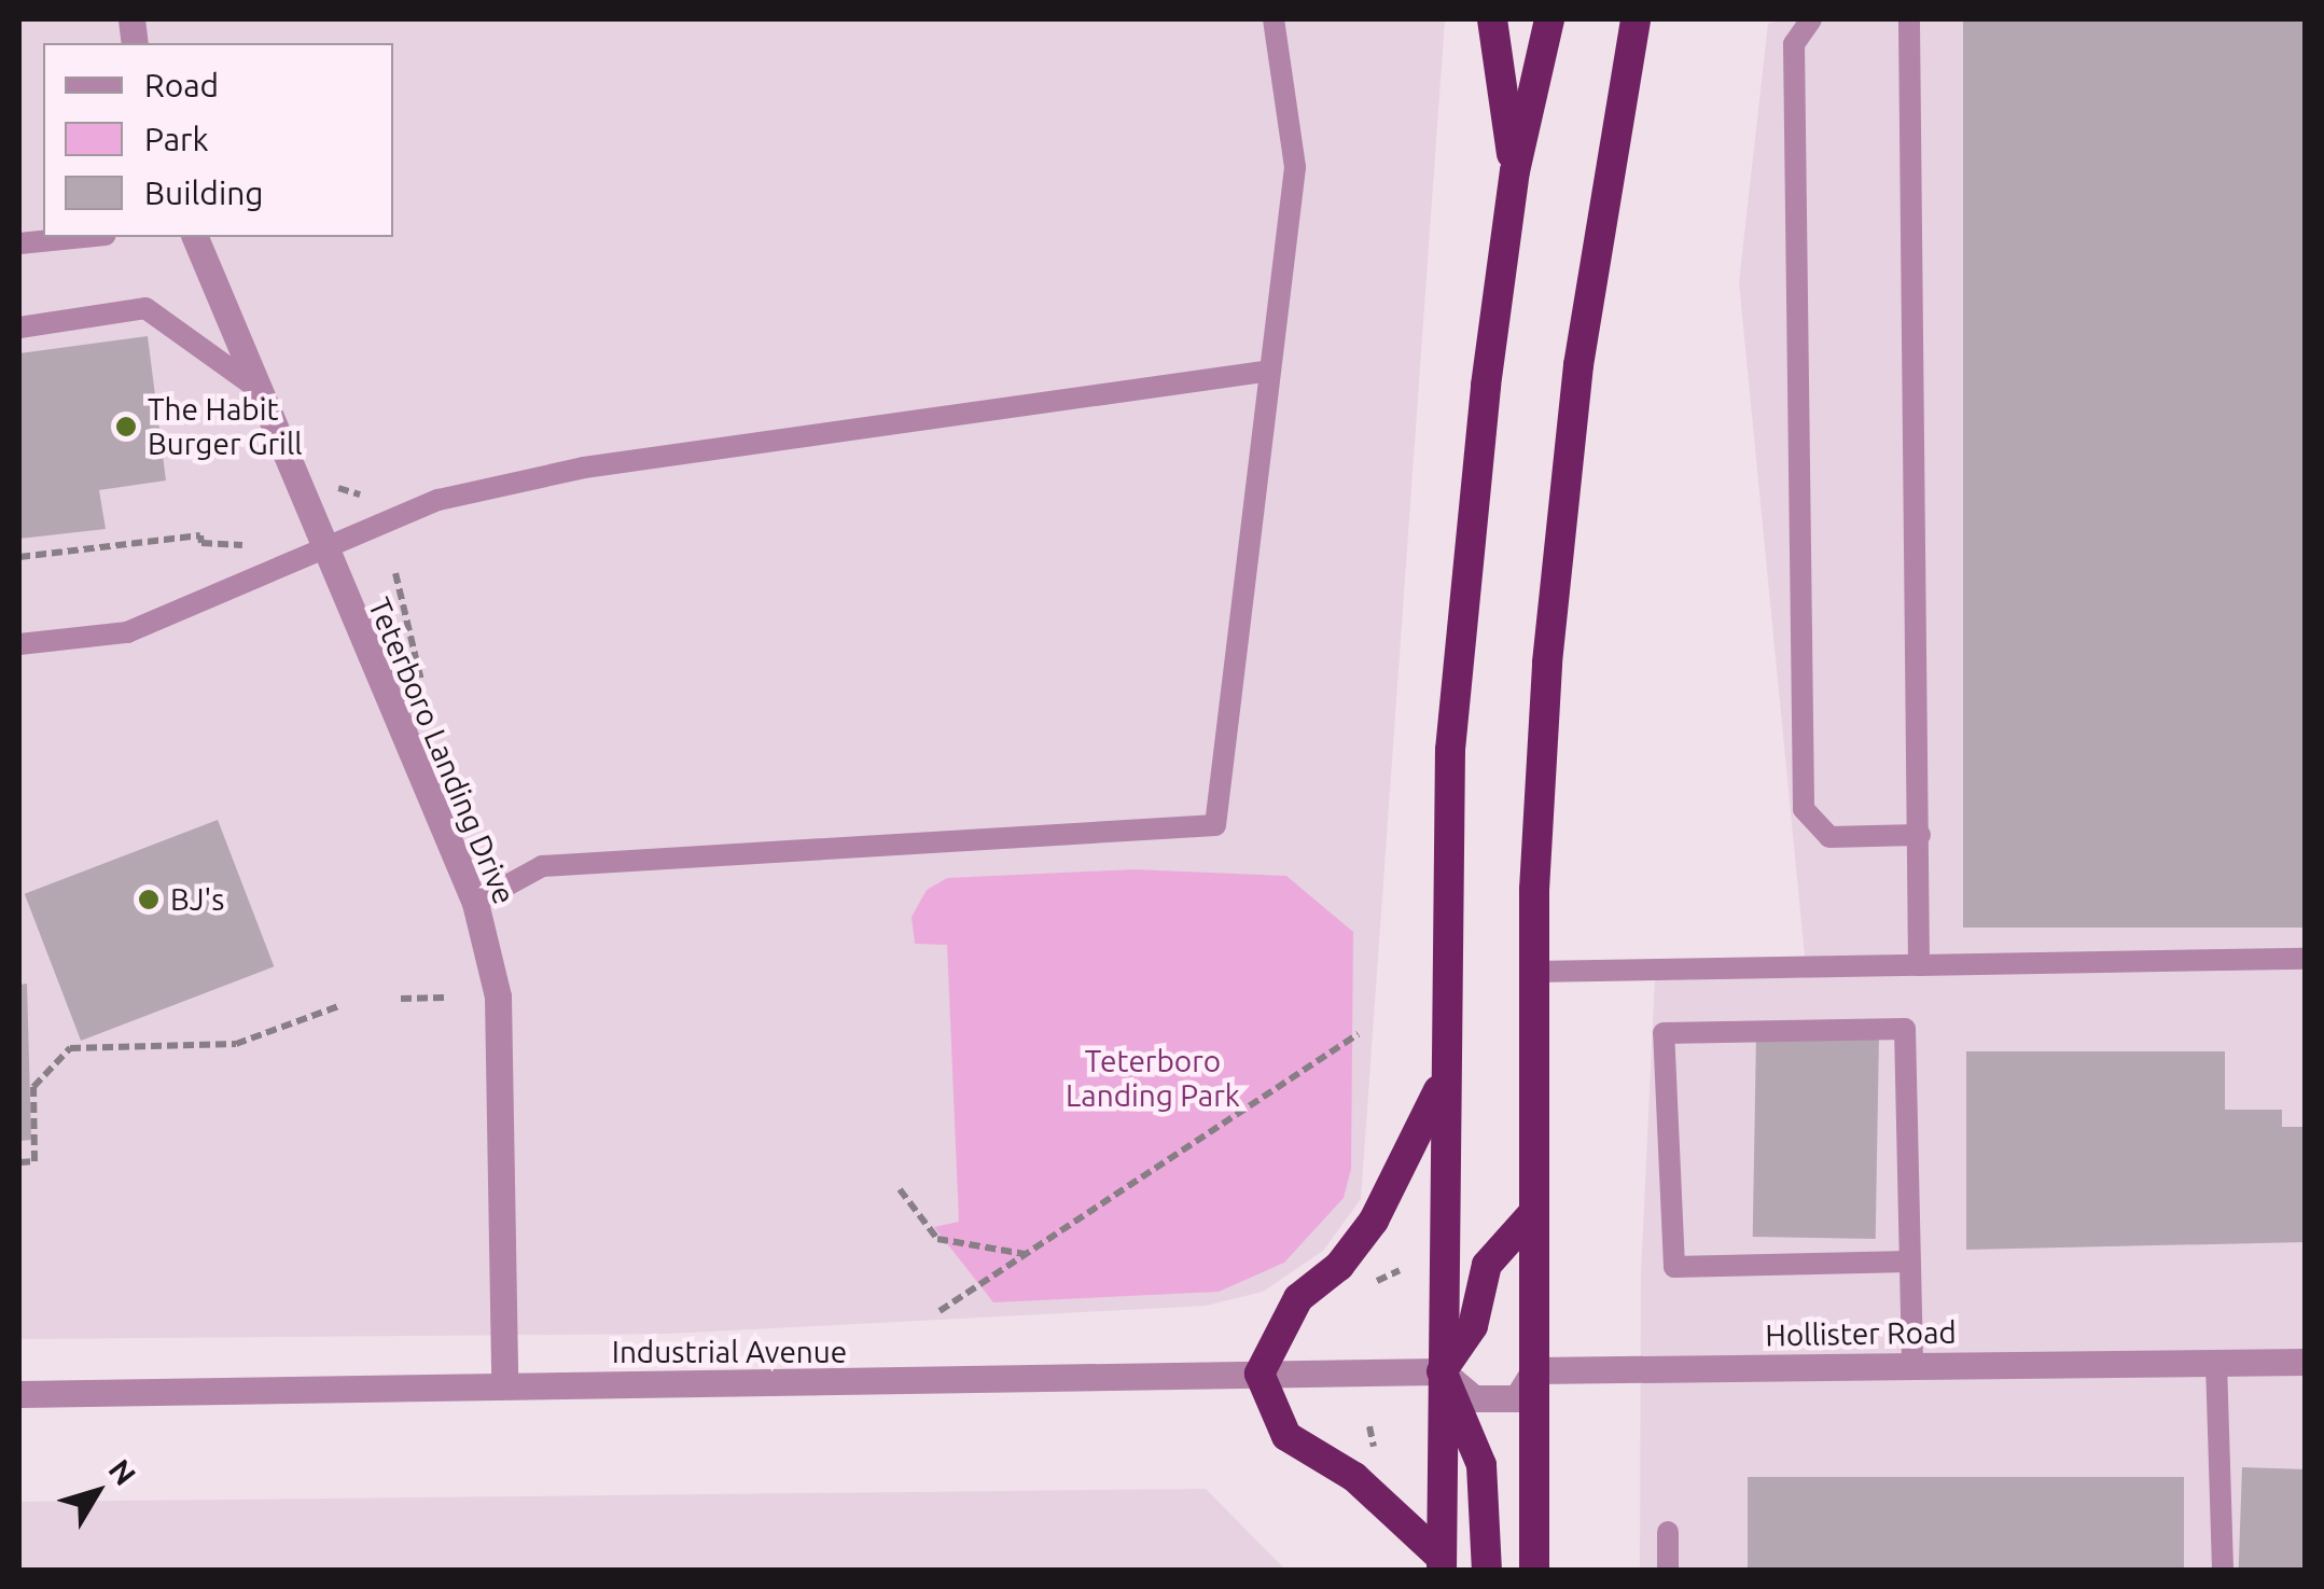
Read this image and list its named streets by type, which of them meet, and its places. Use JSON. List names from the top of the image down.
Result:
{
  "streets": {
    "street": ["Teterboro Landing Drive", "Hollister Road", "Industrial Avenue"]
  },
  "crossings": [
    ["Teterboro Landing Drive", "Industrial Avenue"]
  ],
  "parks": ["Teterboro Landing Park"],
  "places": ["The Habit Burger Grill", "BJ's"],
  "legend": ["Road", "Park", "Building"],
  "north": "top right"
}
